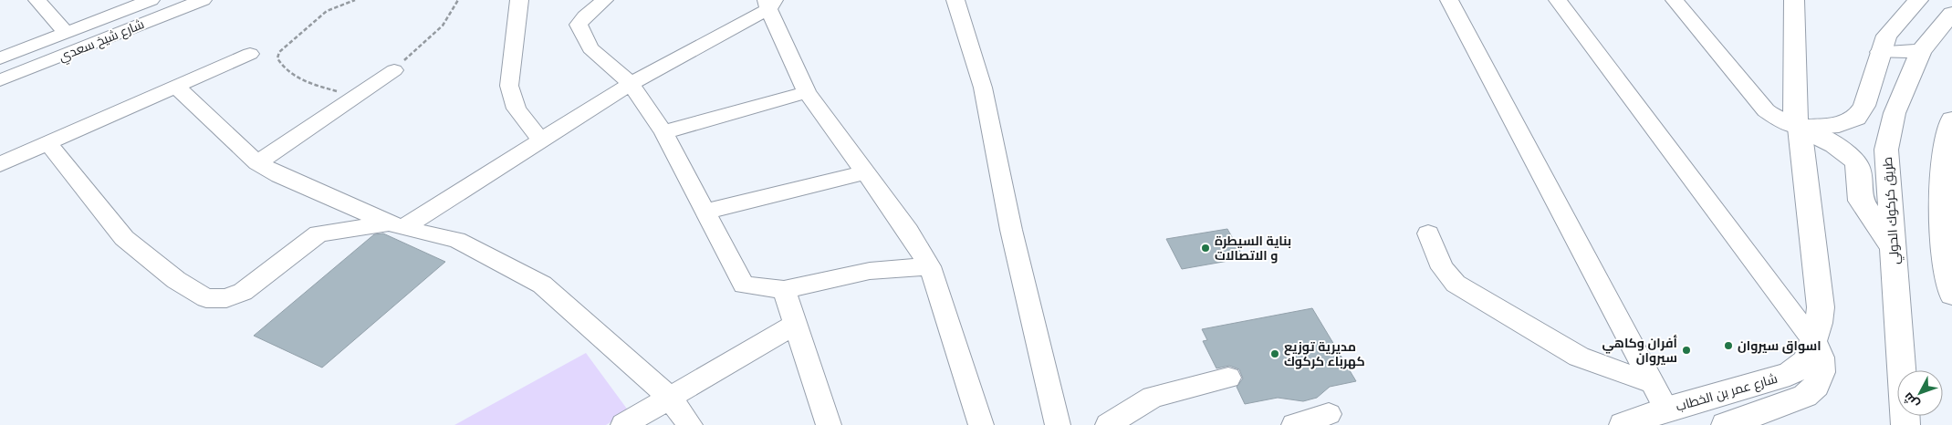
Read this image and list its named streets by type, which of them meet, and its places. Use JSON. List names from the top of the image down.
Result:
{
  "streets": {
    "main road": ["طريق كركوك الحولي", "شارع عمر بن الخطاب"],
    "street": ["شارع شيخ سعدي"]
  },
  "places": [
    "بناية السيطرة و الاتصالات",
    "اسواق سيروان",
    "أفران وكاهي سيروان",
    "مديرية توزيع كهرباء كركوك"
  ],
  "north": "bottom left"
}
